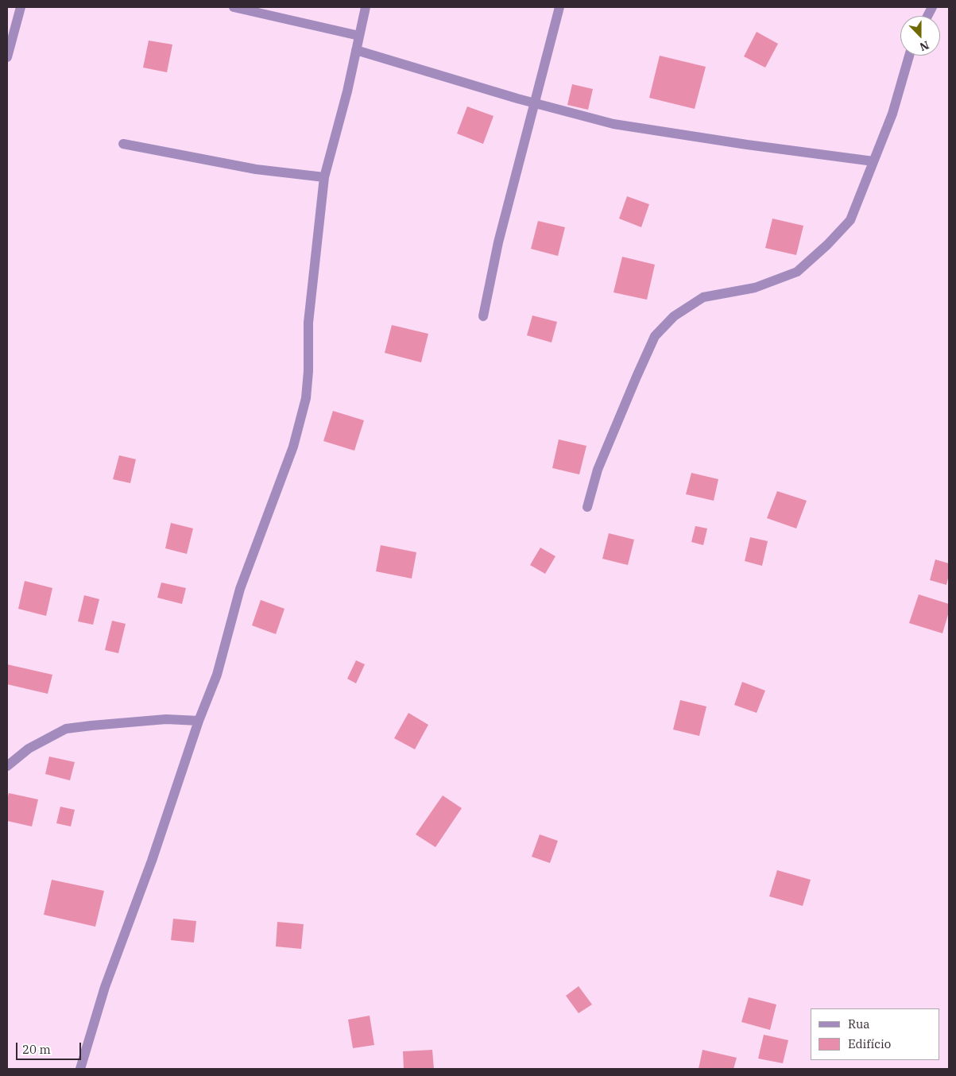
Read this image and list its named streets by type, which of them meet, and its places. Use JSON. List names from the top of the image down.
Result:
{
  "legend": ["Rua", "Edifício"],
  "scale_bar": "20 m",
  "north": "bottom"
}
